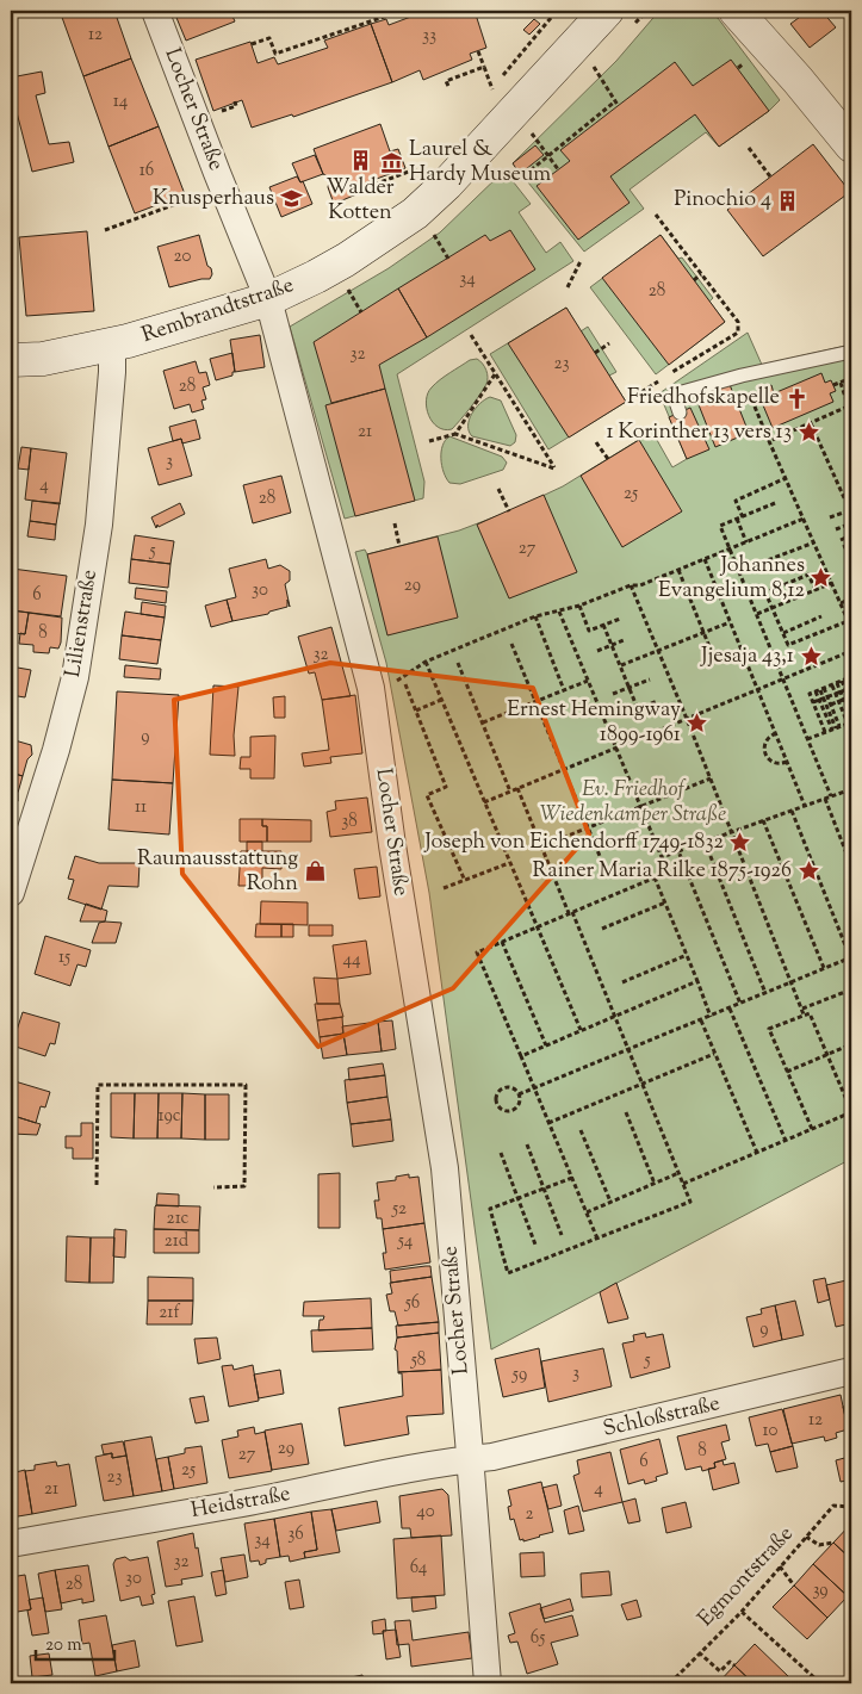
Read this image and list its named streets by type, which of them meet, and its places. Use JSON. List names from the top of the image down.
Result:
{
  "streets": {
    "main road": ["Rembrandtstraße"],
    "street": [
      "Locher Straße",
      "Lilienstraße",
      "Schloßstraße",
      "Heidstraße"
    ],
    "path": ["Egmontstraße"]
  },
  "crossings": [
    ["Locher Straße", "Rembrandtstraße"],
    ["Locher Straße", "Schloßstraße"],
    ["Locher Straße", "Heidstraße"],
    ["Rembrandtstraße", "Lilienstraße"],
    ["Schloßstraße", "Heidstraße"]
  ],
  "parks": ["Ev. Friedhof Wiedenkamper Straße"],
  "places": {
    "building": ["Walder Kotten", "Pinochio 4"],
    "museum": ["Laurel & Hardy Museum"],
    "school or university": ["Knusperhaus"],
    "church": ["Friedhofskapelle"],
    "place": [
      "1 Korinther 13 vers 13",
      "Johannes Evangelium 8,12",
      "Jjesaja 43,1",
      "Ernest Hemingway 1899-1961",
      "Joseph von Eichendorff 1749-1832",
      "Rainer Maria Rilke 1875-1926"
    ],
    "shop": ["Raumausstattung Rohn"]
  },
  "house_numbers": [
    "12",
    "33",
    "14",
    "16",
    "20",
    "34",
    "28",
    "32",
    "23",
    "28",
    "21",
    "3",
    "4",
    "25",
    "28",
    "27",
    "5",
    "29",
    "30",
    "6",
    "8",
    "32",
    "9",
    "11",
    "38",
    "15",
    "44",
    "19c",
    "52",
    "21c",
    "21d",
    "54",
    "56",
    "21f",
    "9",
    "58",
    "5",
    "3",
    "59",
    "12",
    "10",
    "29",
    "8",
    "27",
    "6",
    "25",
    "23",
    "21",
    "4",
    "40",
    "2",
    "36",
    "34",
    "32",
    "64",
    "30",
    "28",
    "39",
    "65"
  ],
  "scale_bar": "20 m"
}
